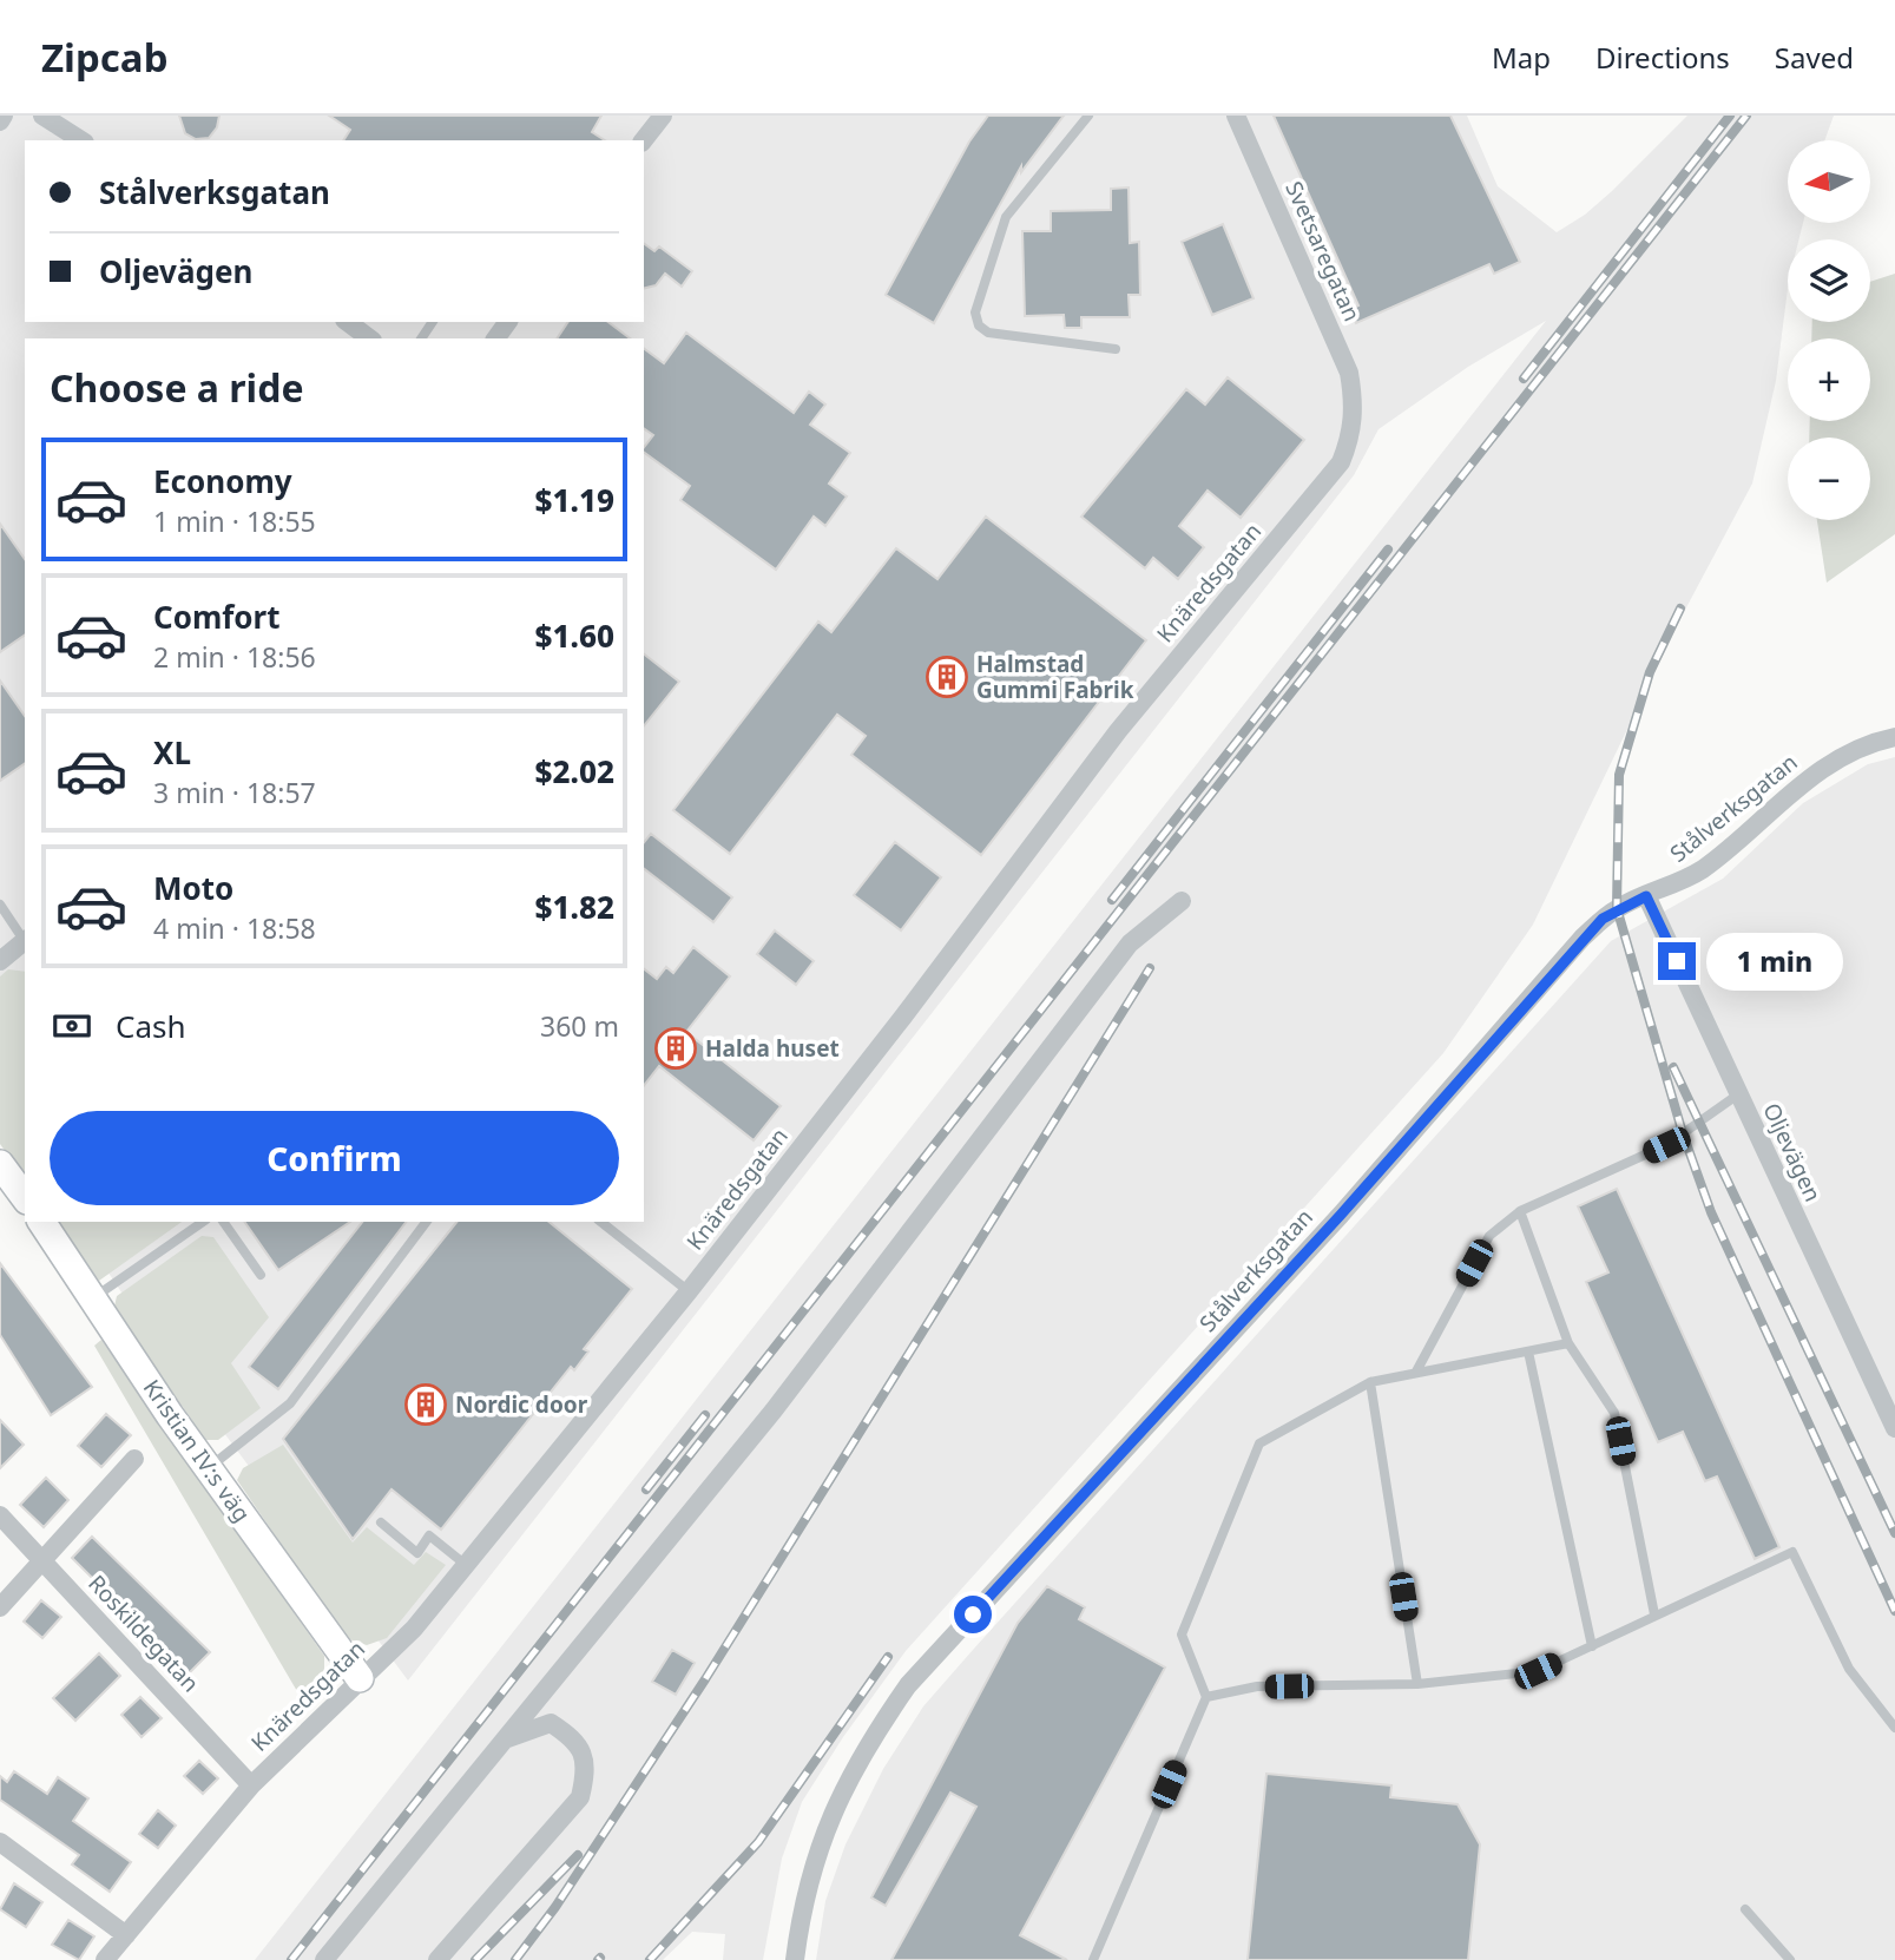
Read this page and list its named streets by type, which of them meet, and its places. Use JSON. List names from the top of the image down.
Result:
{
  "streets": {
    "street": [
      "Svetsaregatan",
      "Knäredsgatan",
      "Stålverksgatan",
      "Oljevägen",
      "Kristian IV:s väg",
      "Roskildegatan"
    ]
  },
  "crossings": [
    ["Svetsaregatan", "Knäredsgatan"],
    ["Knäredsgatan", "Kristian IV:s väg"],
    ["Knäredsgatan", "Roskildegatan"],
    ["Stålverksgatan", "Oljevägen"]
  ],
  "places": {
    "building": ["Halmstad Gummi Fabrik", "Halda huset", "Nordic door"]
  },
  "north": "left",
  "page": {
    "header": "Zipcab",
    "nav": ["Map", "Directions", "Saved"],
    "map_buttons": ["+", "−"],
    "banner": ["Stålverksgatan", "Oljevägen"],
    "heading": "Choose a ride",
    "list": [
      {
        "name": "Economy",
        "note": "1 min · 18:55",
        "value": "$1.19"
      },
      {
        "name": "Comfort",
        "note": "2 min · 18:56",
        "value": "$1.60"
      },
      {
        "name": "XL",
        "note": "3 min · 18:57",
        "value": "$2.02"
      },
      {
        "name": "Moto",
        "note": "4 min · 18:58",
        "value": "$1.82"
      }
    ],
    "bubble": "1 min",
    "pay": ["Cash", "360 m"],
    "buttons": "Confirm"
  }
}
